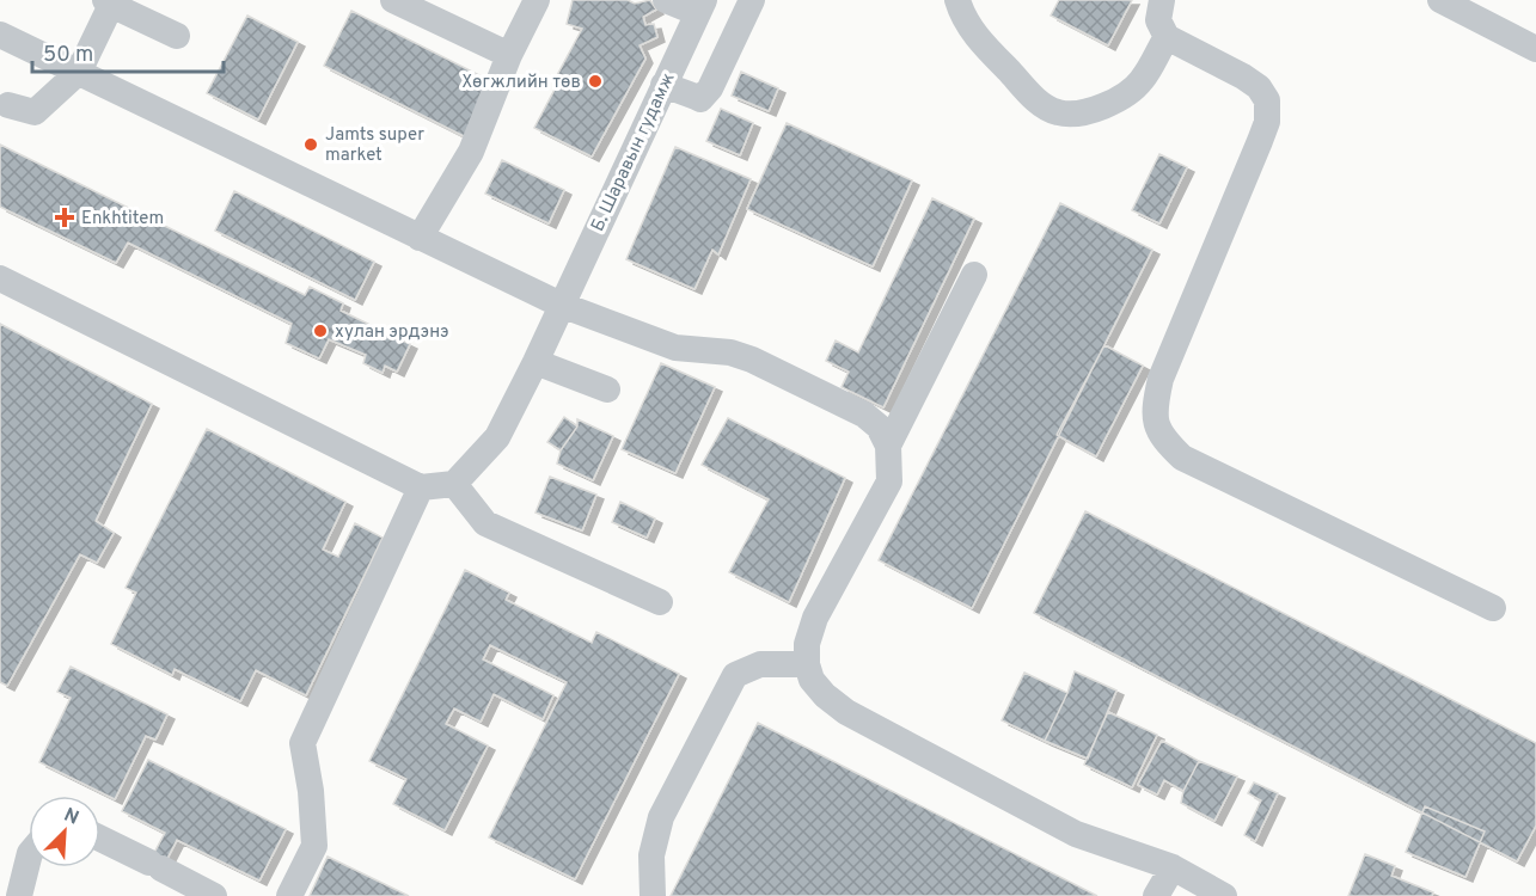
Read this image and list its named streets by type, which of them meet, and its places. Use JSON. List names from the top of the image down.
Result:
{
  "streets": {
    "street": ["Б. Шаравын гудамж"]
  },
  "places": {
    "other": ["Хөгжлийн төв", "Jamts super market", "хулан эрдэнэ"],
    "health": ["Enkhtitem"]
  },
  "scale_bar": "50 m",
  "north": "top right"
}
